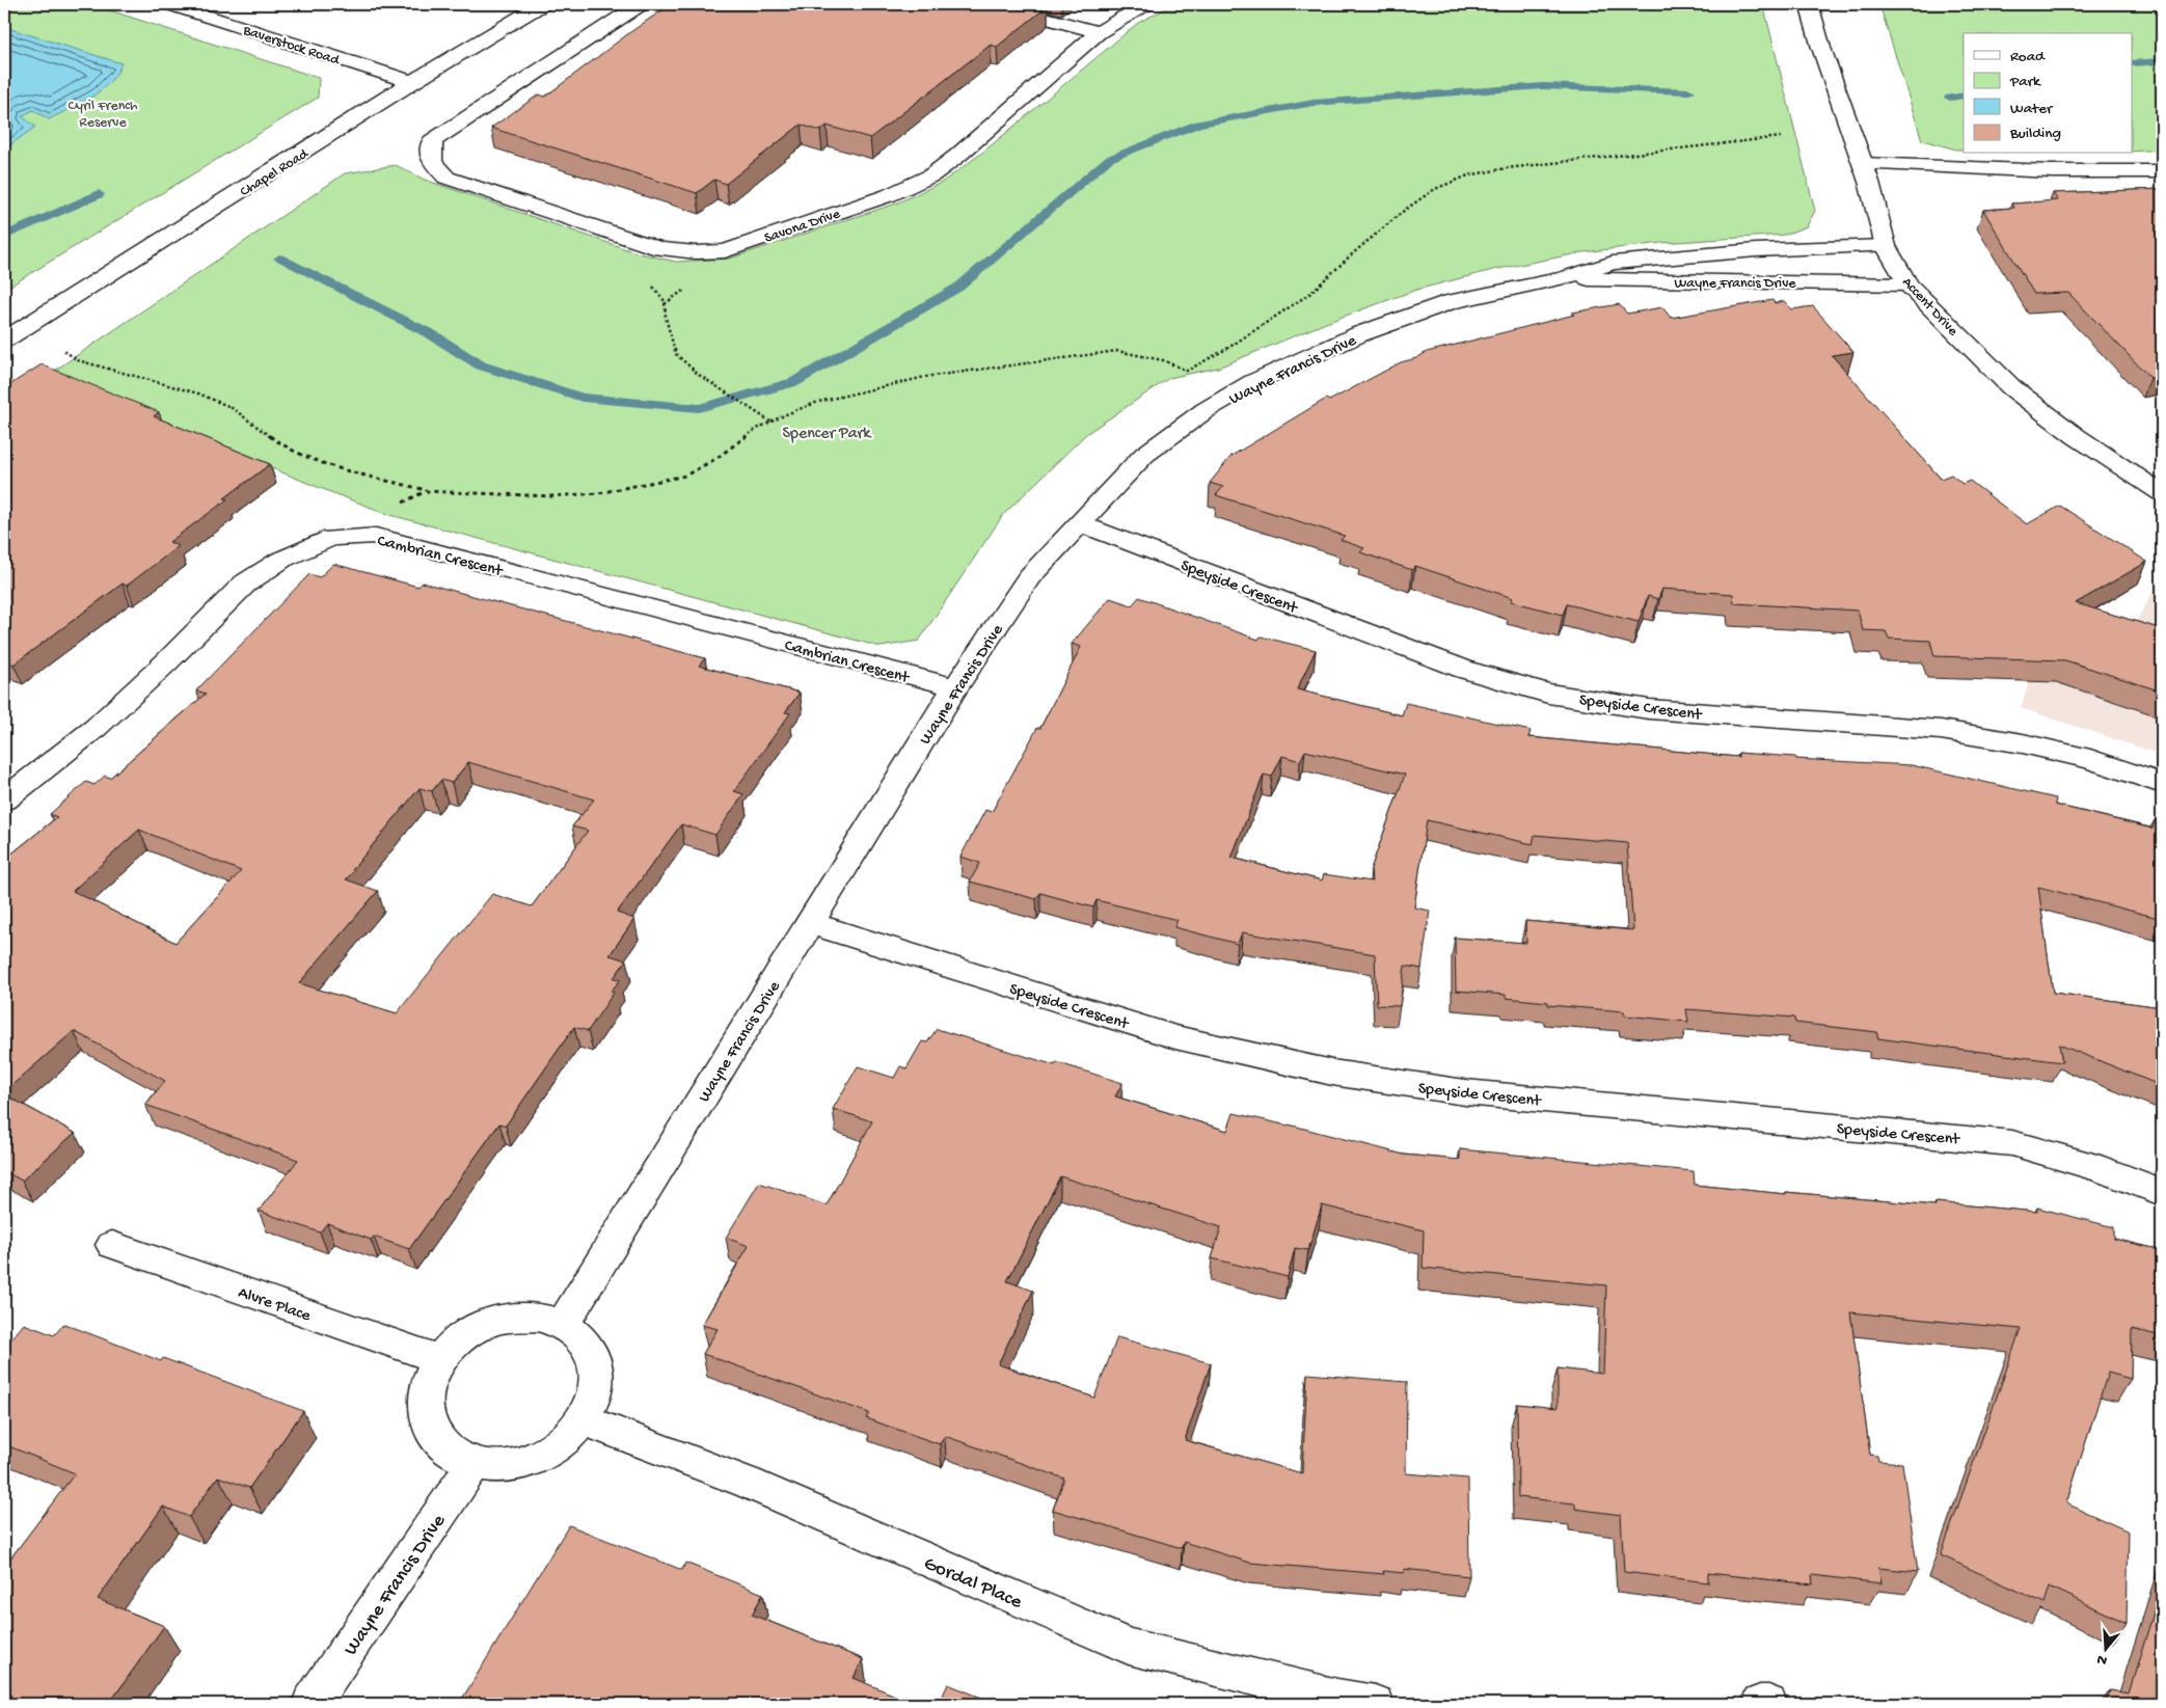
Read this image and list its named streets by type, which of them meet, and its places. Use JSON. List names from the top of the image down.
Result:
{
  "streets": {
    "street": [
      "Baverstock Road",
      "Chapel Road",
      "Savona Drive",
      "Wayne Francis Drive",
      "Accent Drive",
      "Cambrian Crescent",
      "Speyside Crescent",
      "Alvre Place",
      "Gordal Place"
    ]
  },
  "crossings": [
    ["Baverstock Road", "Chapel Road"],
    ["Wayne Francis Drive", "Accent Drive"],
    ["Wayne Francis Drive", "Cambrian Crescent"],
    ["Wayne Francis Drive", "Speyside Crescent"],
    ["Wayne Francis Drive", "Alvre Place"],
    ["Wayne Francis Drive", "Gordal Place"],
    ["Alvre Place", "Gordal Place"]
  ],
  "parks": ["Cyril French Reserve", "Spencer Park"],
  "legend": [
    "Road",
    "Park",
    "Water",
    "Building"
  ],
  "north": "bottom"
}
